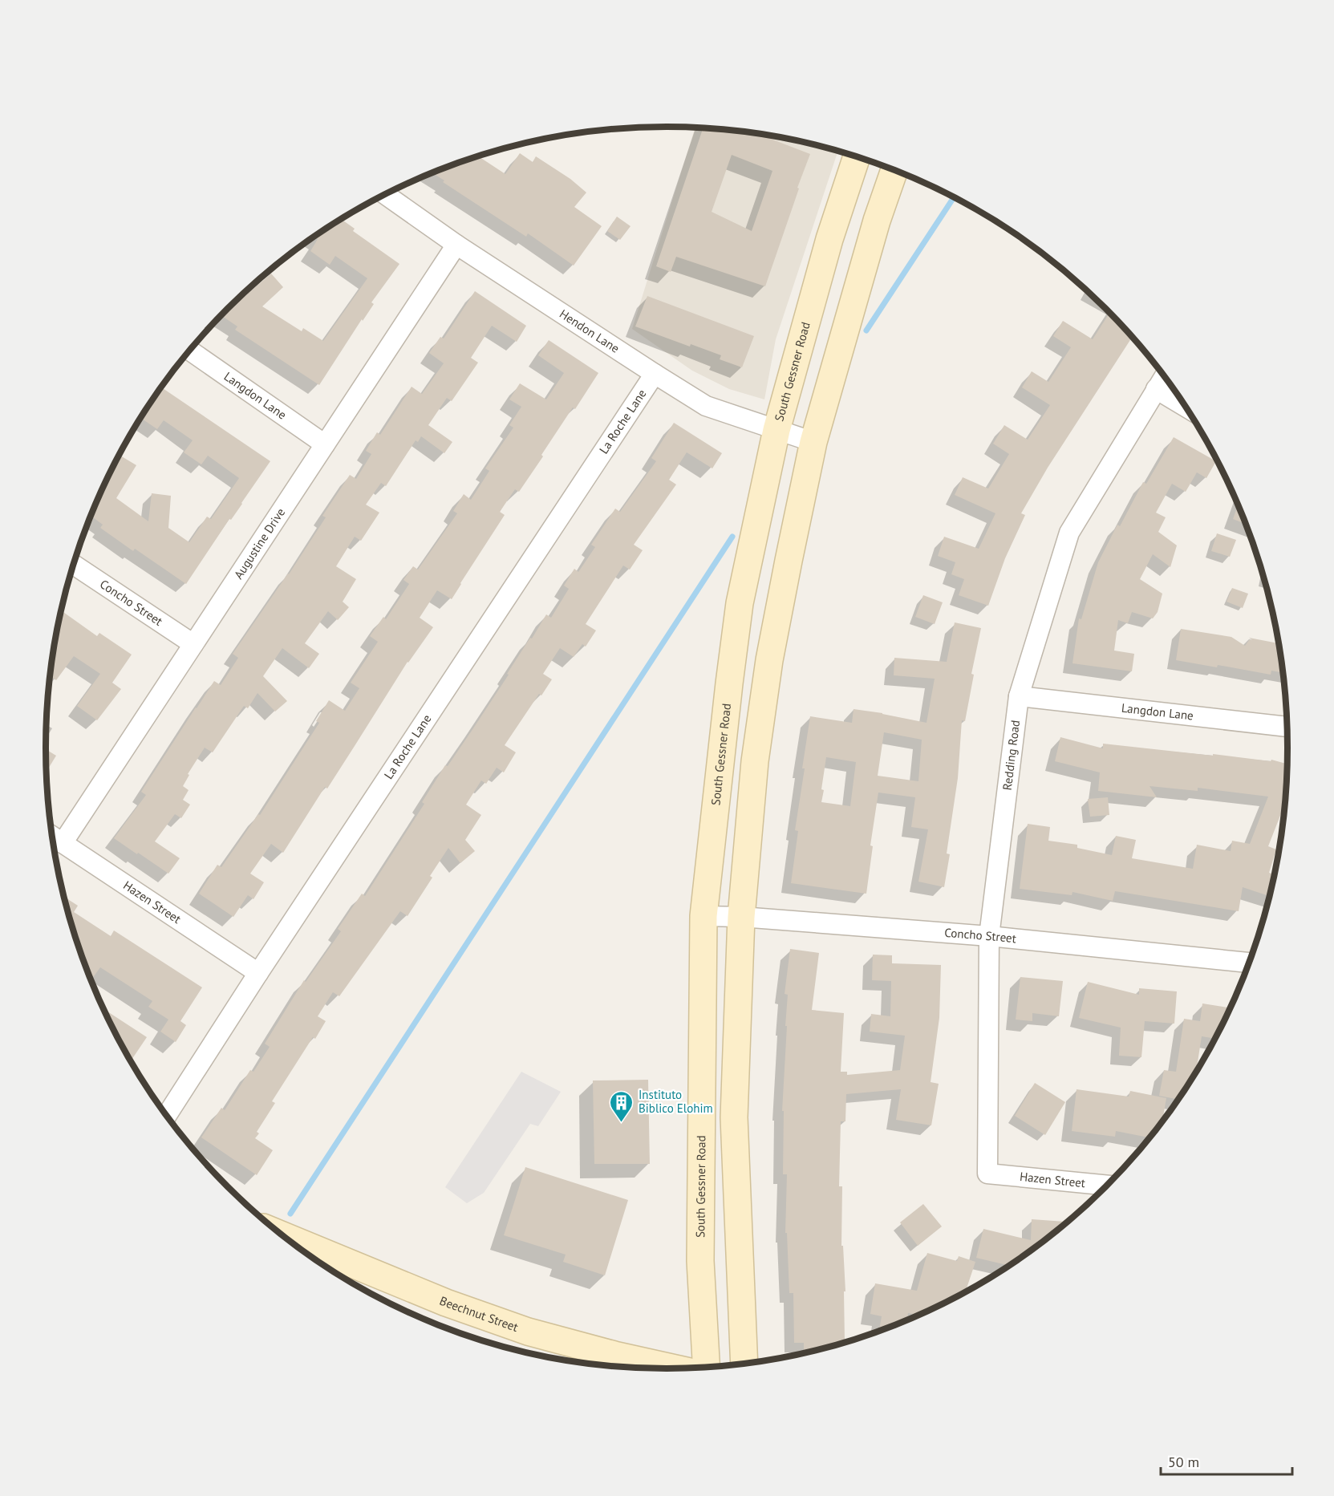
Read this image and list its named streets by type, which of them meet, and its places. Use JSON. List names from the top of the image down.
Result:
{
  "streets": {
    "main road": ["South Gessner Road", "Beechnut Street"],
    "street": [
      "Hendon Lane",
      "Langdon Lane",
      "La Roche Lane",
      "Augustine Drive",
      "Concho Street",
      "Redding Road",
      "Hazen Street"
    ]
  },
  "crossings": [
    ["Hendon Lane", "South Gessner Road"],
    ["Hendon Lane", "La Roche Lane"],
    ["Hendon Lane", "Augustine Drive"],
    ["South Gessner Road", "Concho Street"],
    ["Langdon Lane", "Augustine Drive"],
    ["Langdon Lane", "Redding Road"],
    ["La Roche Lane", "Hazen Street"],
    ["Augustine Drive", "Concho Street"],
    ["Augustine Drive", "Hazen Street"],
    ["Concho Street", "Redding Road"],
    ["Redding Road", "Hazen Street"]
  ],
  "places": {
    "building": ["Instituto Biblico Elohim"]
  },
  "scale_bar": "50 m"
}
